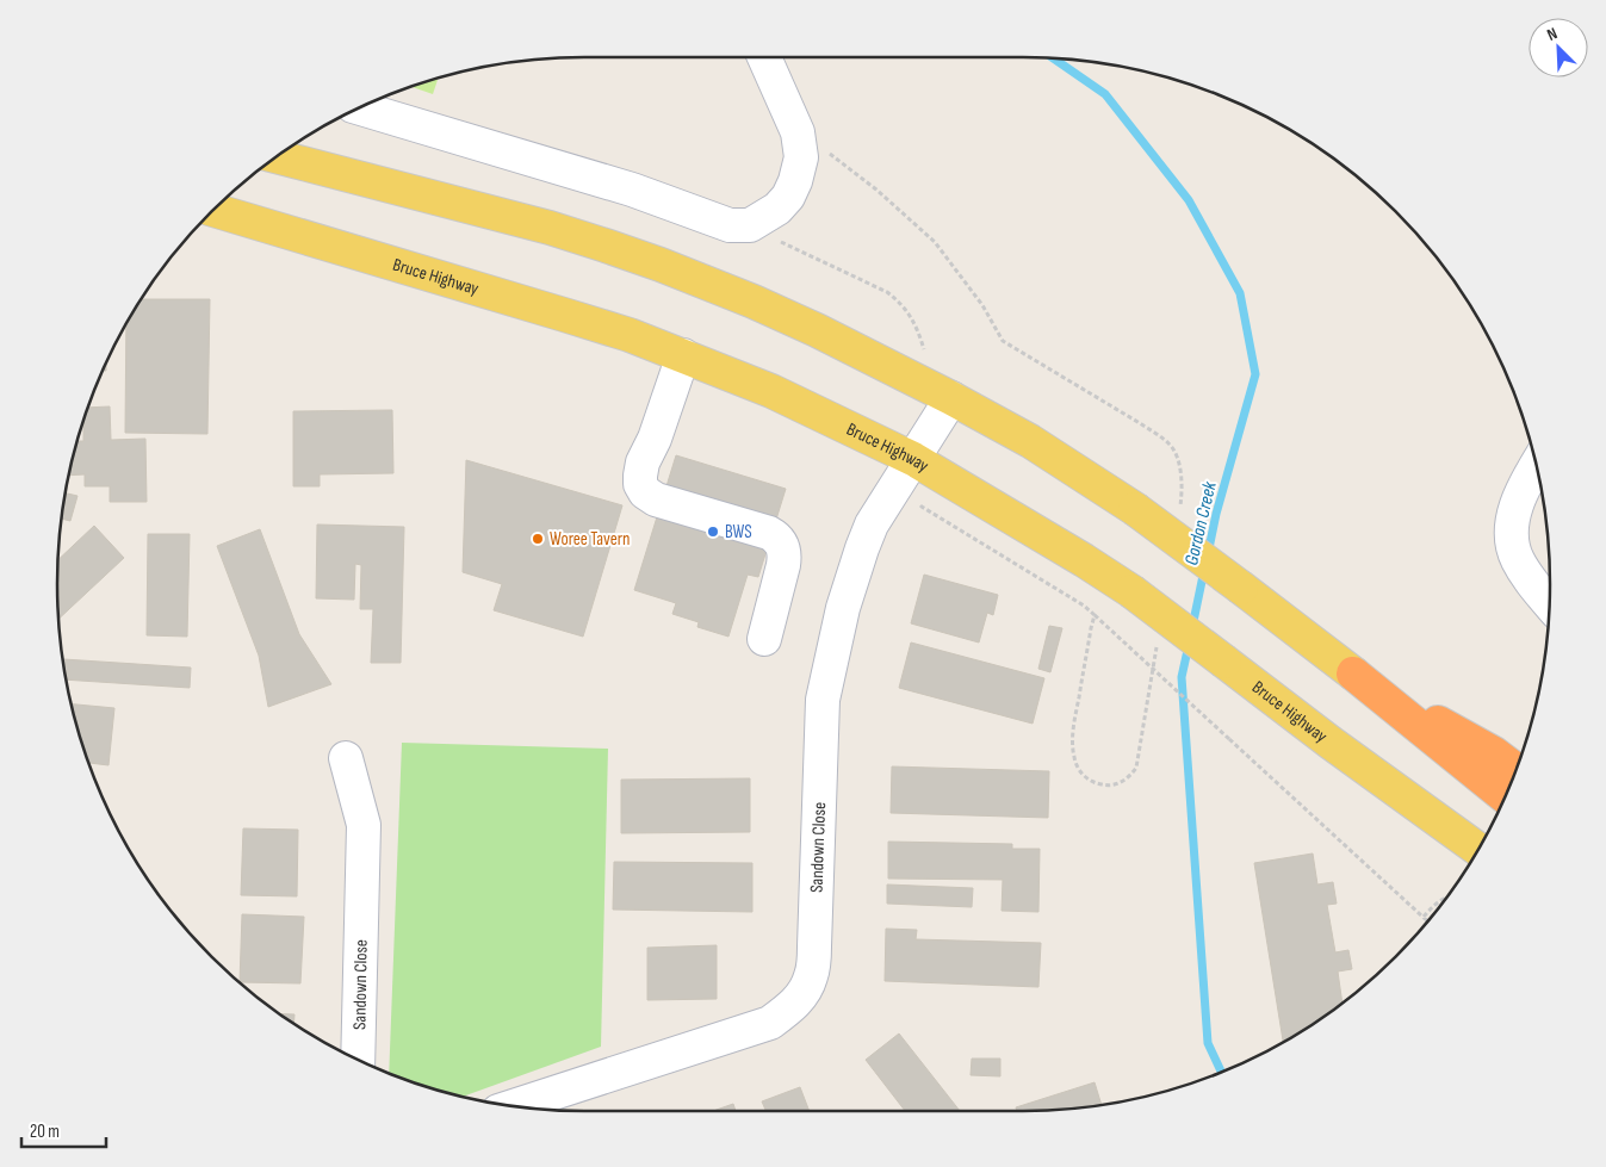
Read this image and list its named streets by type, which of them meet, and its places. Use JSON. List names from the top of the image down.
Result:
{
  "streets": {
    "main road": ["Bruce Highway"],
    "street": ["Sandown Close"]
  },
  "crossings": [
    ["Bruce Highway", "Sandown Close"]
  ],
  "water": ["Gordon Creek"],
  "places": ["BWS", "Woree Tavern"],
  "scale_bar": "20 m",
  "north": "top left"
}
